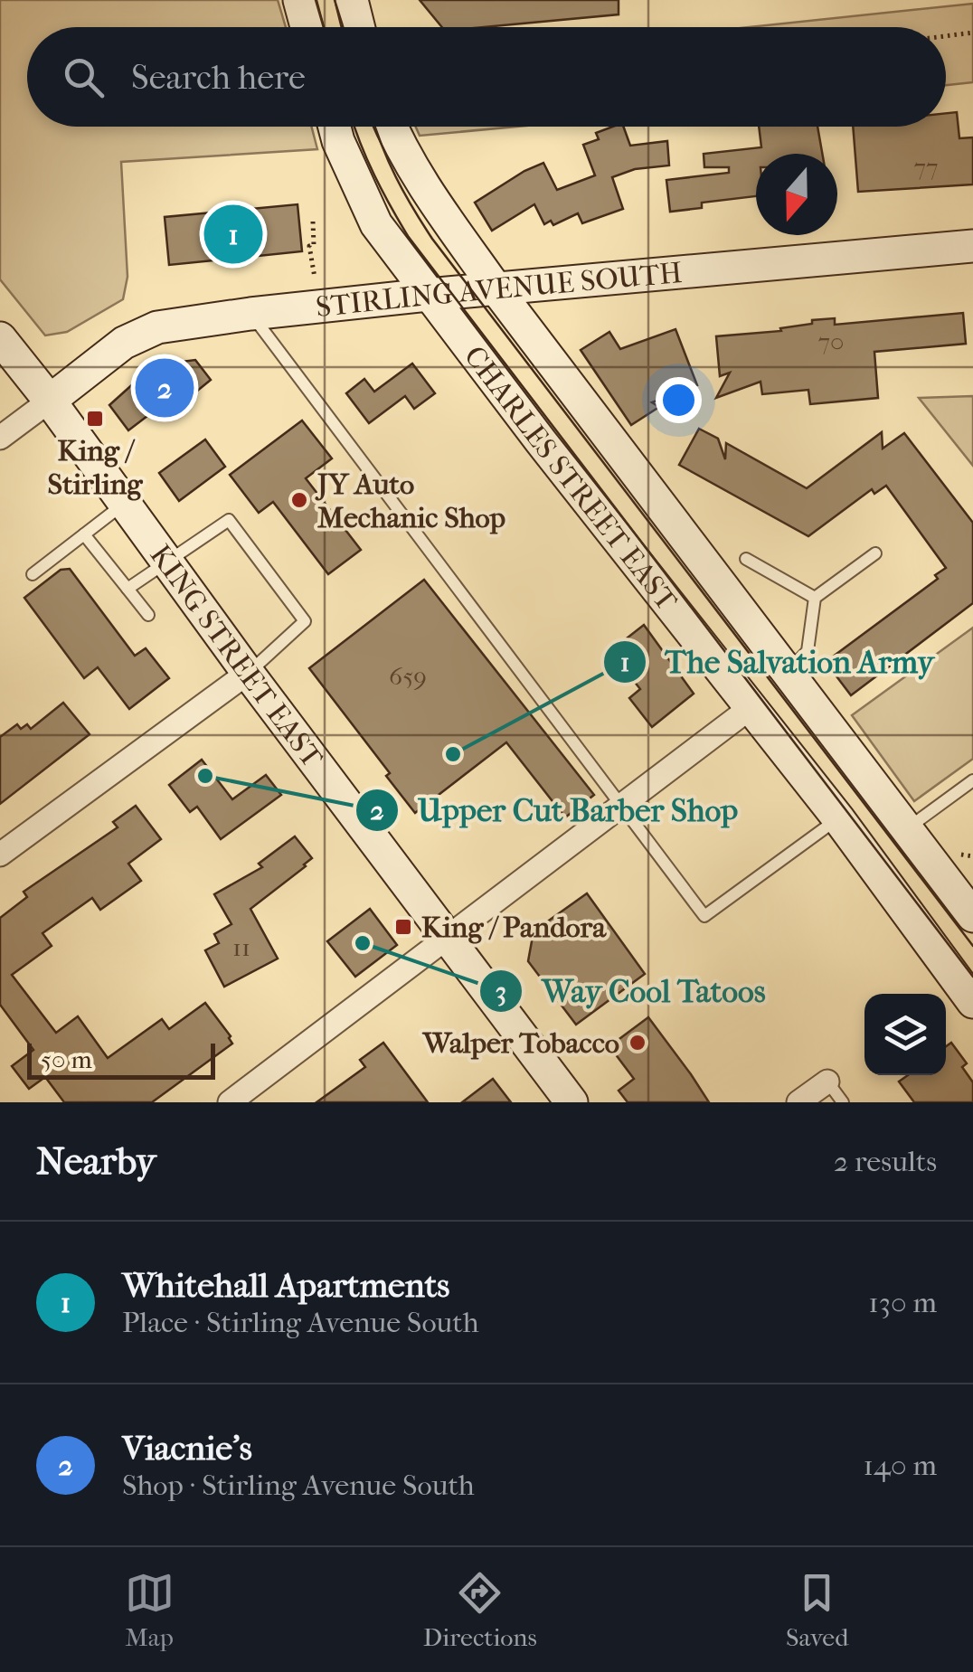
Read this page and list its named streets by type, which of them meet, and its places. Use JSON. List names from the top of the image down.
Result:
{
  "streets": {
    "main road": ["STIRLING AVENUE SOUTH", "CHARLES STREET EAST", "KING STREET EAST"]
  },
  "crossings": [
    ["STIRLING AVENUE SOUTH", "CHARLES STREET EAST"],
    ["STIRLING AVENUE SOUTH", "KING STREET EAST"]
  ],
  "places": {
    "transit": ["King / Stirling", "King / Pandora"],
    "other": [
      "JY Auto Mechanic Shop",
      "The Salvation Army",
      "Upper Cut Barber Shop",
      "Way Cool Tatoos",
      "Walper Tobacco"
    ]
  },
  "house_numbers": [
    "77",
    "70",
    "659",
    "11"
  ],
  "scale_bar": "50 m",
  "north": "bottom",
  "page": {
    "search": "Search here",
    "pins": ["1", "2"],
    "scale": "50 m",
    "heading": ["Nearby", "2 results"],
    "list": [
      {
        "mark": "1",
        "name": "Whitehall Apartments",
        "note": "Place · Stirling Avenue South",
        "value": "130 m"
      },
      {
        "mark": "2",
        "name": "Viacnie's",
        "note": "Shop · Stirling Avenue South",
        "value": "140 m"
      }
    ],
    "nav": ["Map", "Directions", "Saved"]
  }
}
